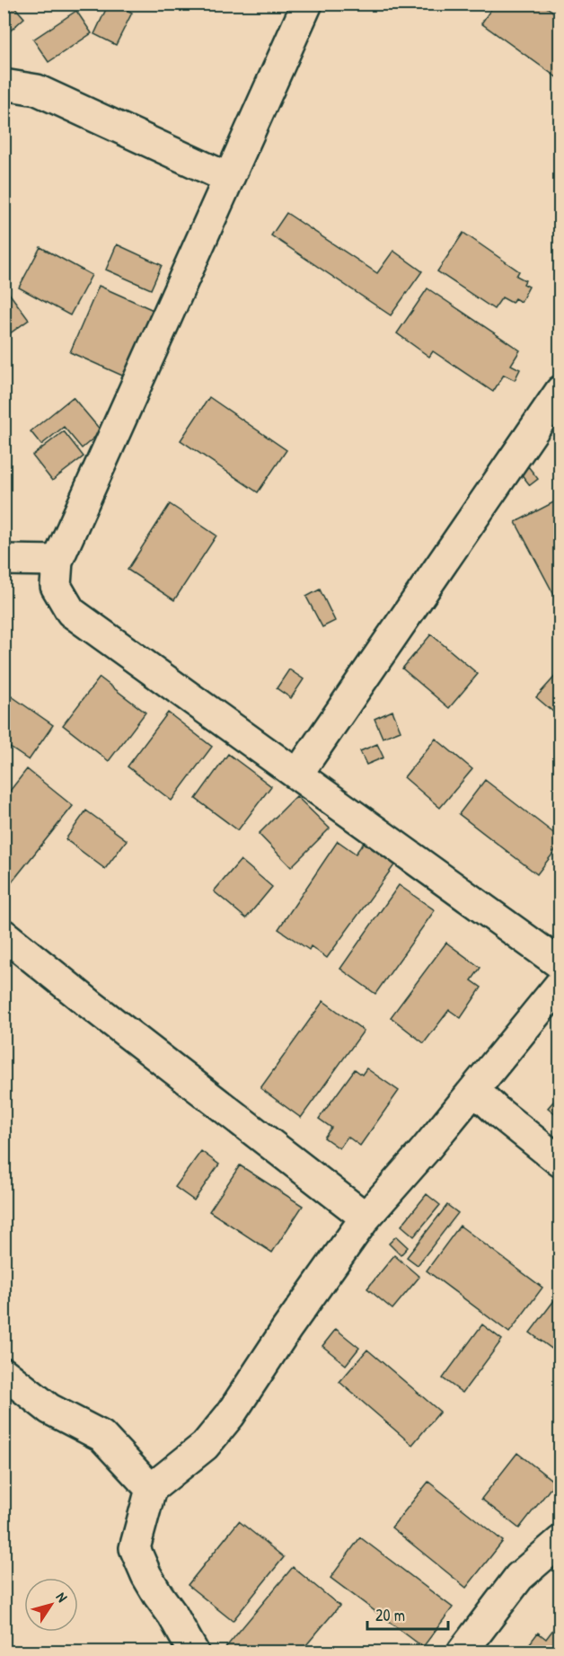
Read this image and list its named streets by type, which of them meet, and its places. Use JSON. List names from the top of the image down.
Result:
{
  "scale_bar": "20 m",
  "north": "top right"
}
